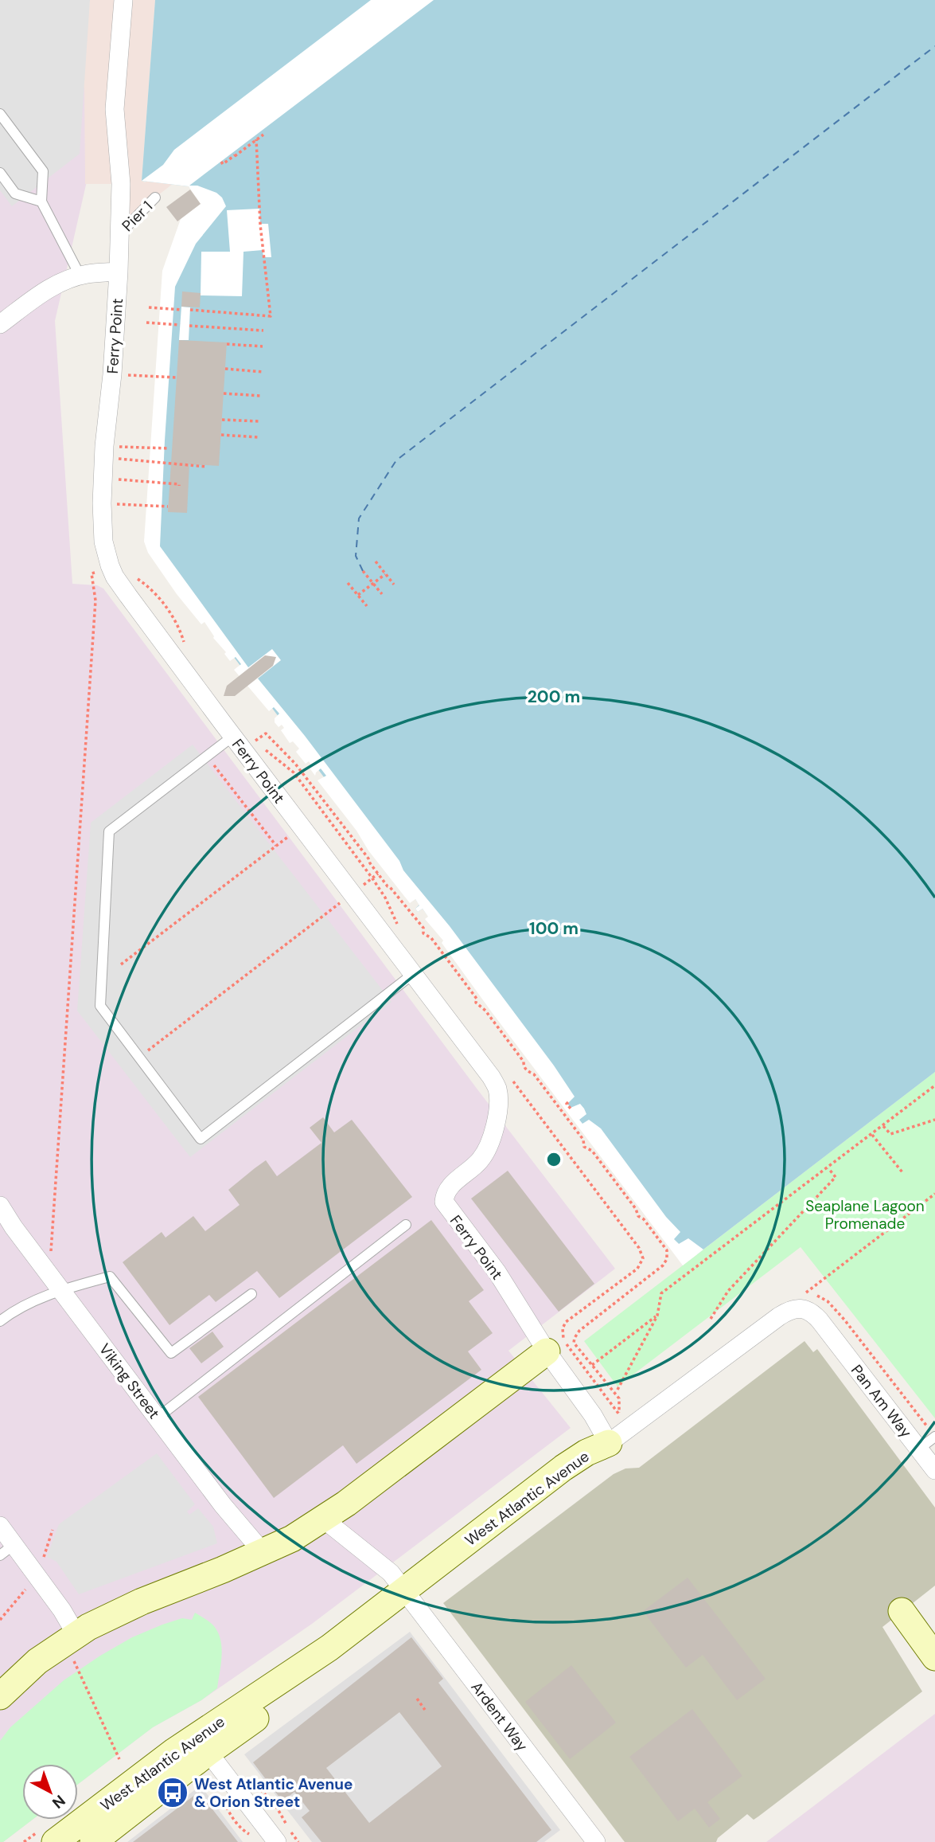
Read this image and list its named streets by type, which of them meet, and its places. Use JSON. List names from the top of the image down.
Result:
{
  "streets": {
    "street": [
      "Ferry Point",
      "Viking Street",
      "Pan Am Way",
      "West Atlantic Avenue",
      "Ardent Way"
    ],
    "lane": ["Pier 1"]
  },
  "crossings": [
    ["Pier 1", "Ferry Point"],
    ["Ferry Point", "Pan Am Way"],
    ["Ferry Point", "West Atlantic Avenue"],
    ["Pan Am Way", "West Atlantic Avenue"],
    ["West Atlantic Avenue", "Ardent Way"]
  ],
  "parks": ["Seaplane Lagoon Promenade"],
  "places": {
    "bus stop": ["West Atlantic Avenue & Orion Street"]
  },
  "north": "bottom right",
  "rings": ["200 m", "100 m"]
}
